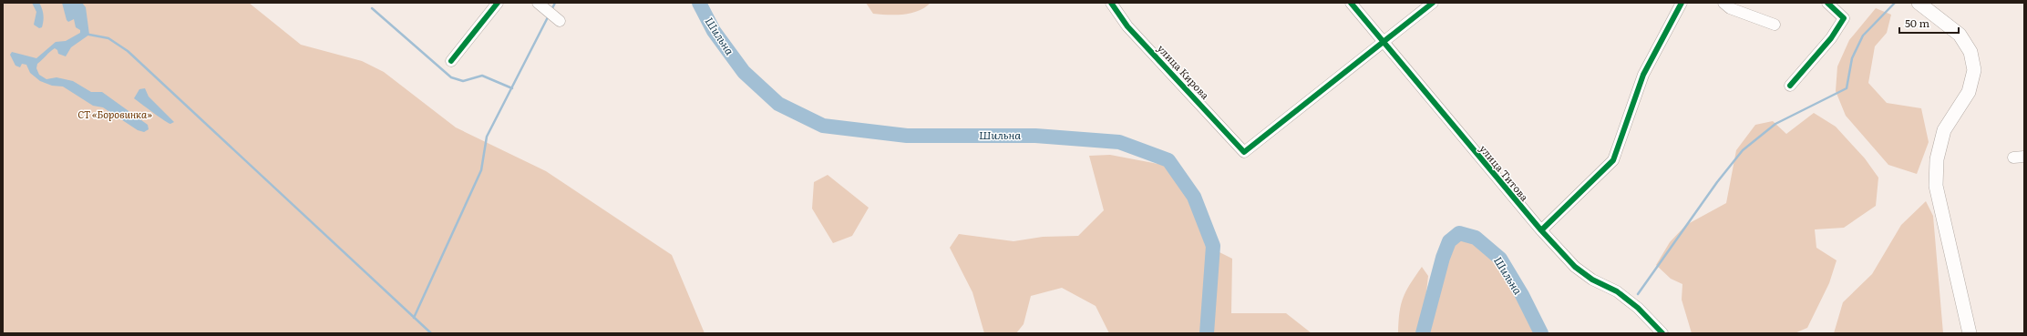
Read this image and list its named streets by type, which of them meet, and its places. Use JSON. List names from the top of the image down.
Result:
{
  "streets": {
    "street": ["улица Кирова", "улица Титова"]
  },
  "crossings": [
    ["улица Кирова", "улица Титова"]
  ],
  "water": ["Шильна"],
  "parks": ["СТ «Боровинка»"],
  "scale_bar": "50 m"
}
